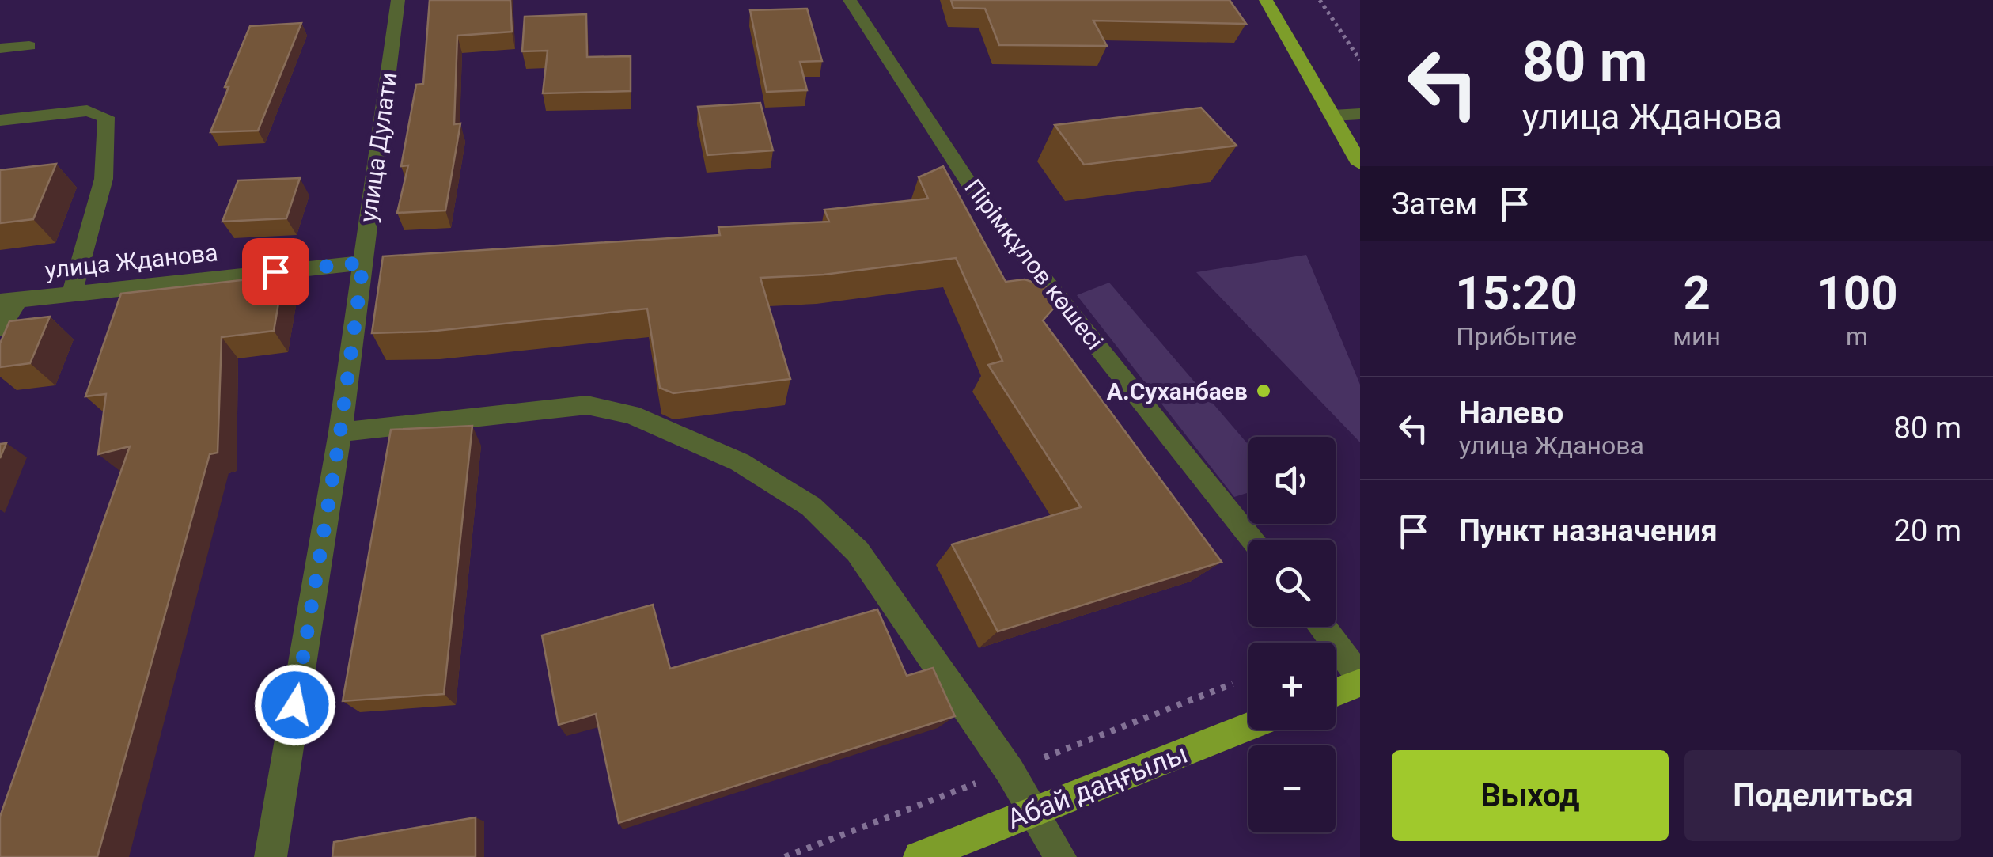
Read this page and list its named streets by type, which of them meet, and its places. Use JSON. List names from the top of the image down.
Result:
{
  "streets": {
    "main road": ["Абай даңғылы"],
    "street": ["улица Дулати", "улица Жданова", "Пірімқұлов көшесі"]
  },
  "crossings": [
    ["улица Дулати", "улица Жданова"]
  ],
  "places": ["А.Суханбаев"],
  "page": {
    "turn": ["80 m", "улица Жданова"],
    "then": "Затем",
    "eta": [
      "15:20",
      "Прибытие",
      "2",
      "мин",
      "100",
      "m"
    ],
    "list": [
      {
        "name": "Налево",
        "note": "улица Жданова",
        "value": "80 m"
      },
      {
        "name": "Пункт назначения",
        "value": "20 m"
      }
    ],
    "map_buttons": ["+", "−"],
    "buttons": ["Выход", "Поделиться"]
  }
}
